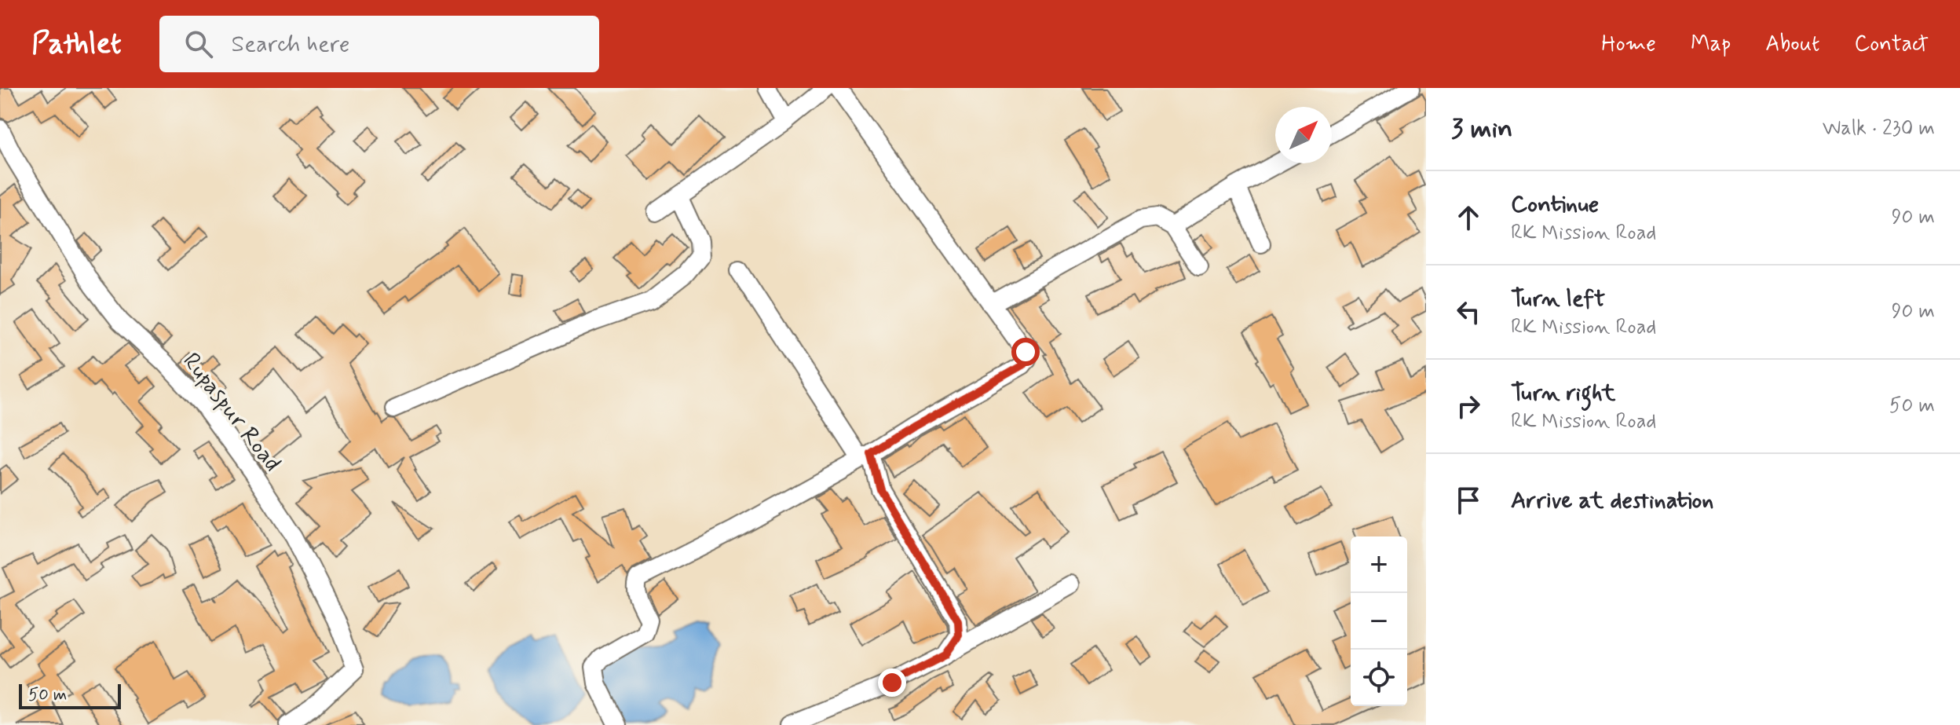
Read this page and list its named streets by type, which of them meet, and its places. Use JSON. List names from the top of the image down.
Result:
{
  "streets": {
    "street": ["Rupaspur Road"]
  },
  "scale_bar": "50 m",
  "north": "top right",
  "page": {
    "header": "Pathlet",
    "search": "Search here",
    "nav": [
      "Home",
      "Map",
      "About",
      "Contact"
    ],
    "heading": ["3 min", "Walk · 230 m"],
    "list": [
      ["Continue", "RK Mission Road", "90 m"],
      ["Turn left", "RK Mission Road", "90 m"],
      ["Turn right", "RK Mission Road", "50 m"],
      "Arrive at destination"
    ],
    "map_buttons": ["+", "−"],
    "scale": "50 m"
  }
}
